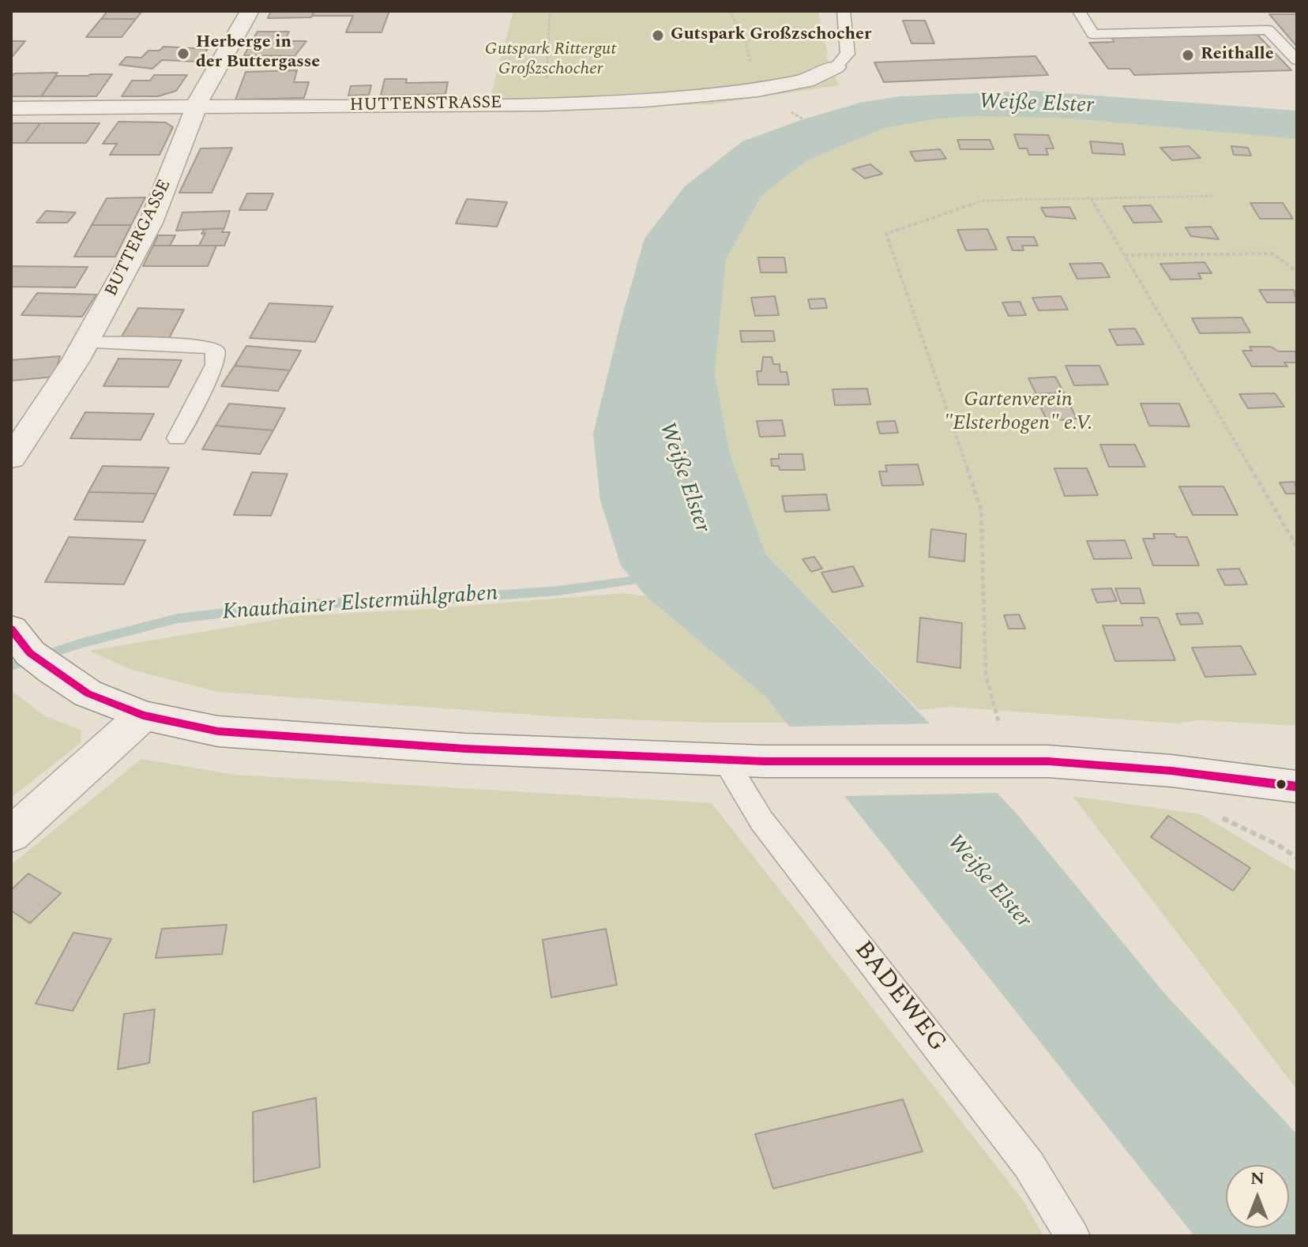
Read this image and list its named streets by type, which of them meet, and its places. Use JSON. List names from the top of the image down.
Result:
{
  "streets": {
    "street": ["HUTTENSTRASSE", "BUTTERGASSE"],
    "lane": ["BADEWEG"]
  },
  "crossings": [
    ["HUTTENSTRASSE", "BUTTERGASSE"]
  ],
  "water": ["Weiße Elster", "Knauthainer Elstermühlgraben"],
  "parks": ["Gutspark Rittergut Großzschocher", "Gartenverein \"Elsterbogen\" e.V."],
  "places": ["Gutspark Großzschocher", "Herberge in der Buttergasse", "Reithalle"],
  "north": "top"
}
